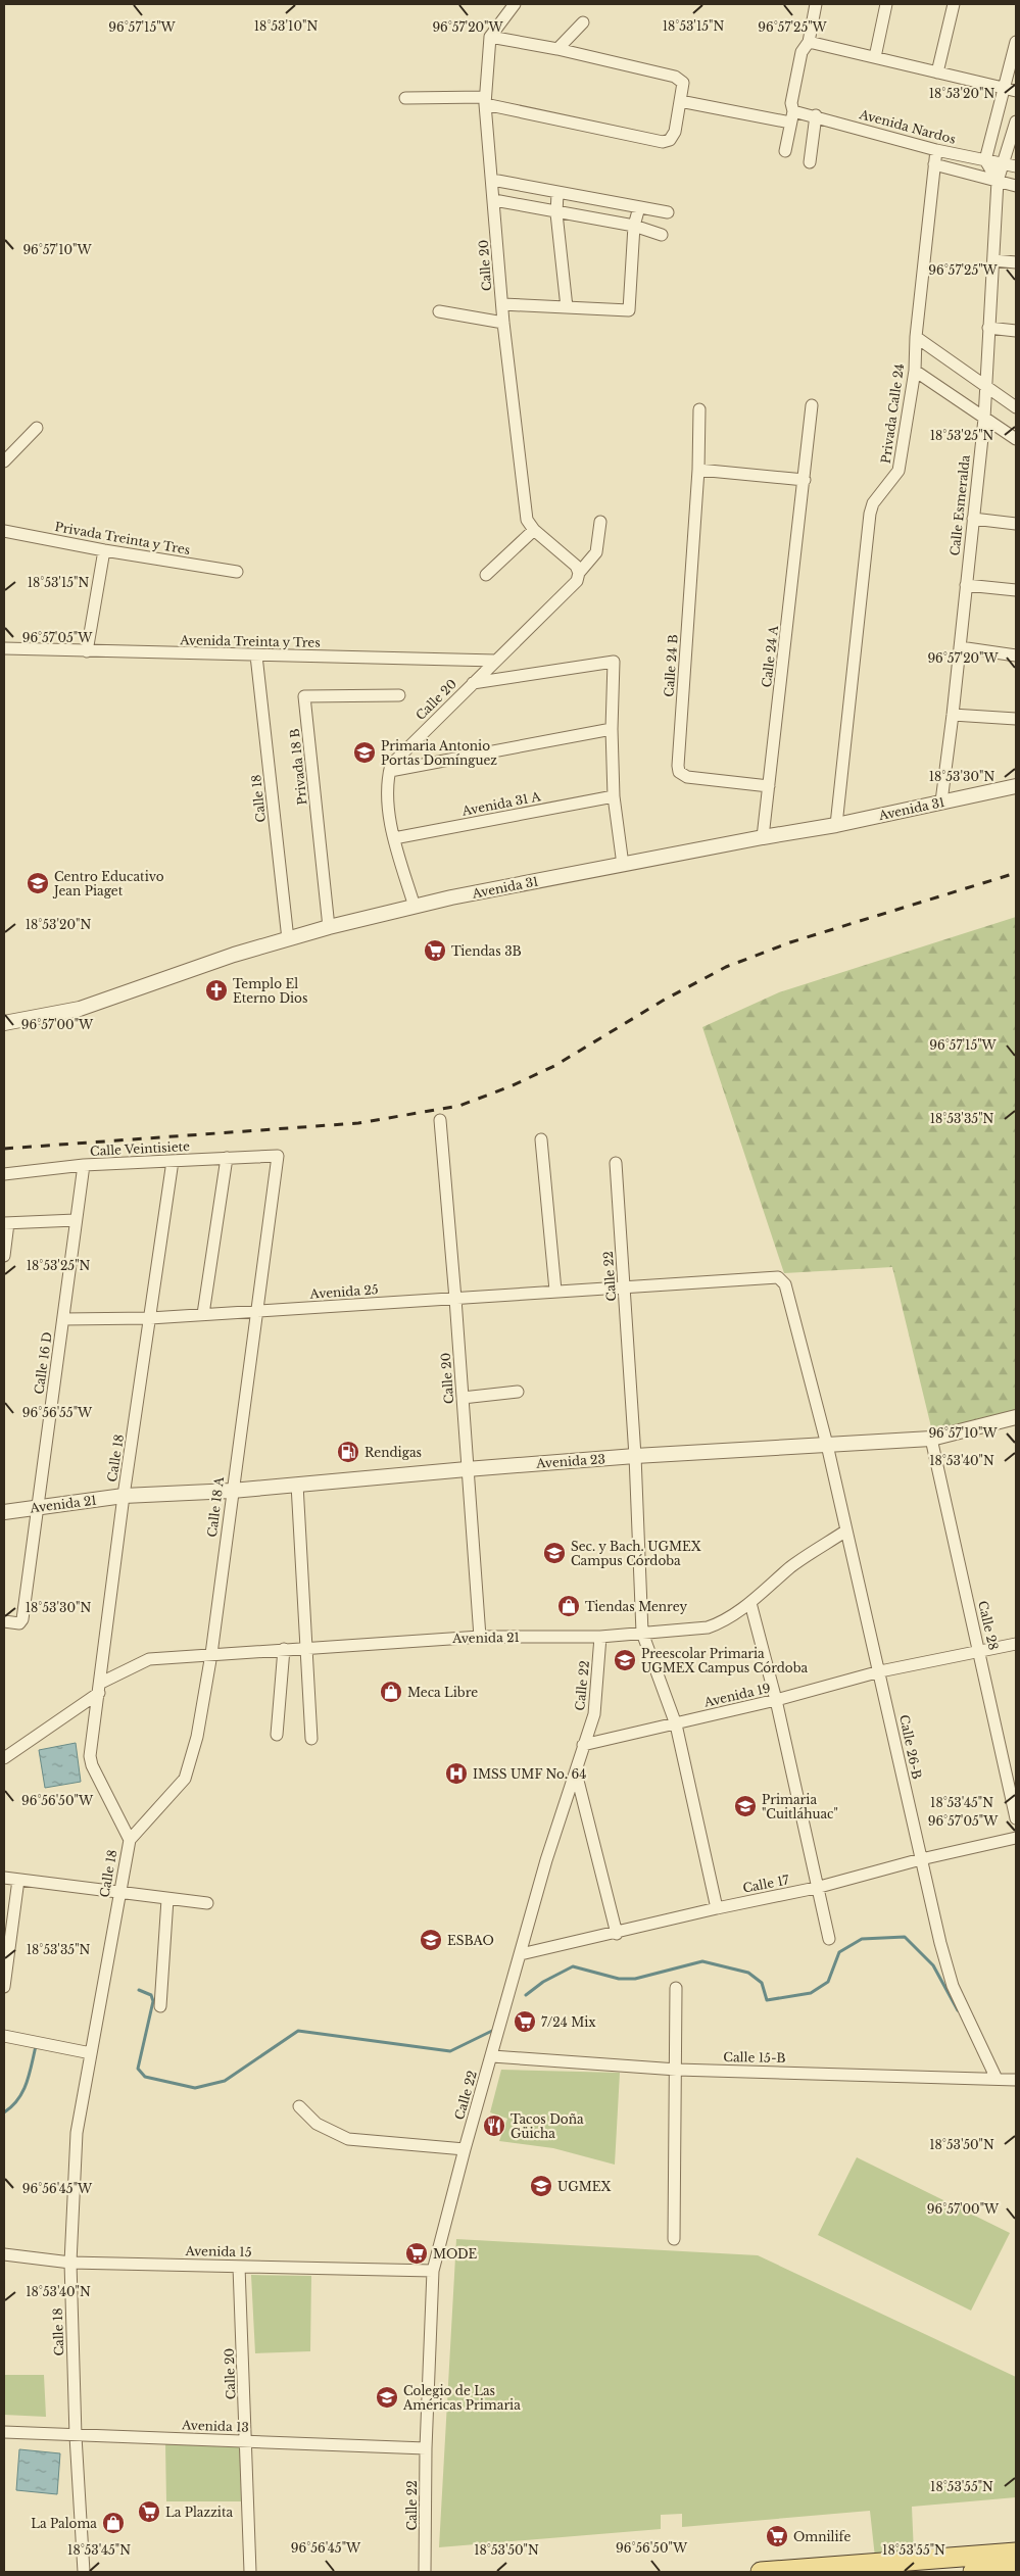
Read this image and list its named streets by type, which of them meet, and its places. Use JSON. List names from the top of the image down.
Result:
{
  "streets": {
    "street": [
      "Avenida Nardos",
      "Calle 20",
      "Privada Calle 24",
      "Calle Esmeralda",
      "Privada Treinta y Tres",
      "Avenida Treinta y Tres",
      "Calle 24 A",
      "Calle 24 B",
      "Privada 18 B",
      "Calle 18",
      "Avenida 31 A",
      "Avenida 31",
      "Calle Veintisiete",
      "Calle 22",
      "Avenida 25",
      "Calle 16 D",
      "Avenida 23",
      "Avenida 21",
      "Calle 18 A",
      "Calle 28",
      "Avenida 19",
      "Calle 26-B",
      "Calle 17",
      "Calle 15-B",
      "Avenida 15",
      "Avenida 13"
    ]
  },
  "crossings": [
    ["Avenida Nardos", "Privada Calle 24"],
    ["Avenida Nardos", "Calle Esmeralda"],
    ["Calle 20", "Avenida Treinta y Tres"],
    ["Calle 20", "Avenida 25"],
    ["Calle 20", "Avenida 23"],
    ["Calle 20", "Avenida 21"],
    ["Calle 20", "Avenida 15"],
    ["Calle 20", "Avenida 13"],
    ["Privada Calle 24", "Avenida 31"],
    ["Calle Esmeralda", "Avenida 31"],
    ["Avenida Treinta y Tres", "Calle 18"],
    ["Calle 24 A", "Calle 24 B"],
    ["Calle 24 A", "Avenida 31"],
    ["Privada 18 B", "Avenida 31"],
    ["Calle 18", "Avenida 31"],
    ["Calle 18", "Calle Veintisiete"],
    ["Calle 18", "Avenida 25"],
    ["Calle 18", "Avenida 23"],
    ["Calle 18", "Avenida 21"],
    ["Calle 18", "Calle 18 A"],
    ["Calle 18", "Avenida 15"],
    ["Calle 18", "Avenida 13"],
    ["Calle Veintisiete", "Calle 16 D"],
    ["Calle Veintisiete", "Calle 18 A"],
    ["Calle 22", "Avenida 25"],
    ["Calle 22", "Avenida 23"],
    ["Calle 22", "Avenida 21"],
    ["Calle 22", "Avenida 19"],
    ["Calle 22", "Calle 17"],
    ["Calle 22", "Calle 15-B"],
    ["Calle 22", "Avenida 15"],
    ["Calle 22", "Avenida 13"],
    ["Avenida 25", "Calle 16 D"],
    ["Avenida 25", "Calle 18 A"],
    ["Avenida 25", "Calle 26-B"],
    ["Calle 16 D", "Avenida 21"],
    ["Avenida 23", "Avenida 21"],
    ["Avenida 23", "Calle 18 A"],
    ["Avenida 23", "Calle 28"],
    ["Avenida 23", "Calle 26-B"],
    ["Avenida 21", "Calle 18 A"],
    ["Avenida 21", "Calle 26-B"],
    ["Calle 28", "Avenida 19"],
    ["Avenida 19", "Calle 26-B"],
    ["Calle 26-B", "Calle 17"],
    ["Calle 26-B", "Calle 15-B"]
  ],
  "places": {
    "school or university": [
      "Primaria Antonio Portas Domínguez",
      "Centro Educativo Jean Piaget",
      "Sec. y Bach. UGMEX Campus Córdoba",
      "Preescolar Primaria UGMEX Campus Córdoba",
      "Primaria \"Cuitláhuac\"",
      "ESBAO",
      "UGMEX",
      "Colegio de Las Américas Primaria"
    ],
    "supermarket": [
      "Tiendas 3B",
      "7/24 Mix",
      "MODE",
      "La Plazzita",
      "Omnilife"
    ],
    "church": ["Templo El Eterno Dios"],
    "fuel station": ["Rendigas"],
    "shop": ["Tiendas Menrey", "Meca Libre", "La Paloma"],
    "hospital": ["IMSS UMF No. 64"],
    "restaurant": ["Tacos Doña Güicha"]
  },
  "coordinates": [
    "18°53'10\"N",
    "18°53'15\"N",
    "96°57'15\"W",
    "96°57'20\"W",
    "96°57'25\"W",
    "18°53'20\"N",
    "96°57'10\"W",
    "18°53'25\"N",
    "96°57'05\"W",
    "18°53'30\"N",
    "96°57'00\"W",
    "18°53'35\"N",
    "96°56'55\"W",
    "18°53'40\"N",
    "96°56'50\"W",
    "18°53'45\"N",
    "18°53'50\"N",
    "96°56'45\"W",
    "18°53'55\"N"
  ]
}
